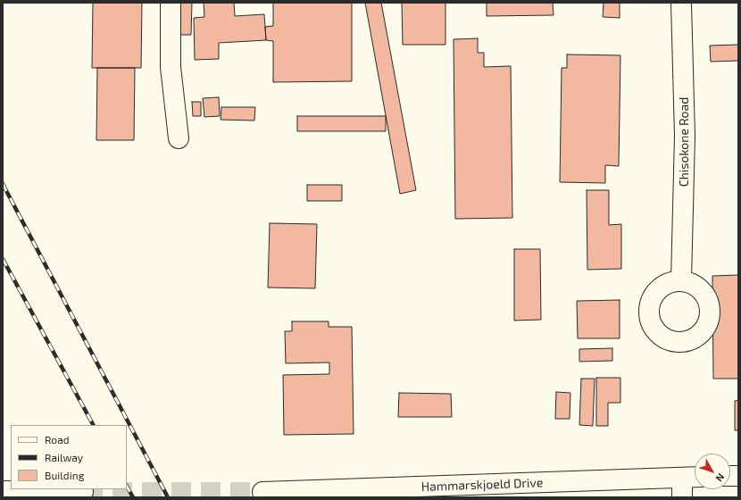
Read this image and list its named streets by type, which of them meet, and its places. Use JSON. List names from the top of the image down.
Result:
{
  "streets": {
    "main road": ["Chisokone Road", "Hammarskjoeld Drive"]
  },
  "legend": ["Road", "Railway", "Building"],
  "north": "bottom right"
}
